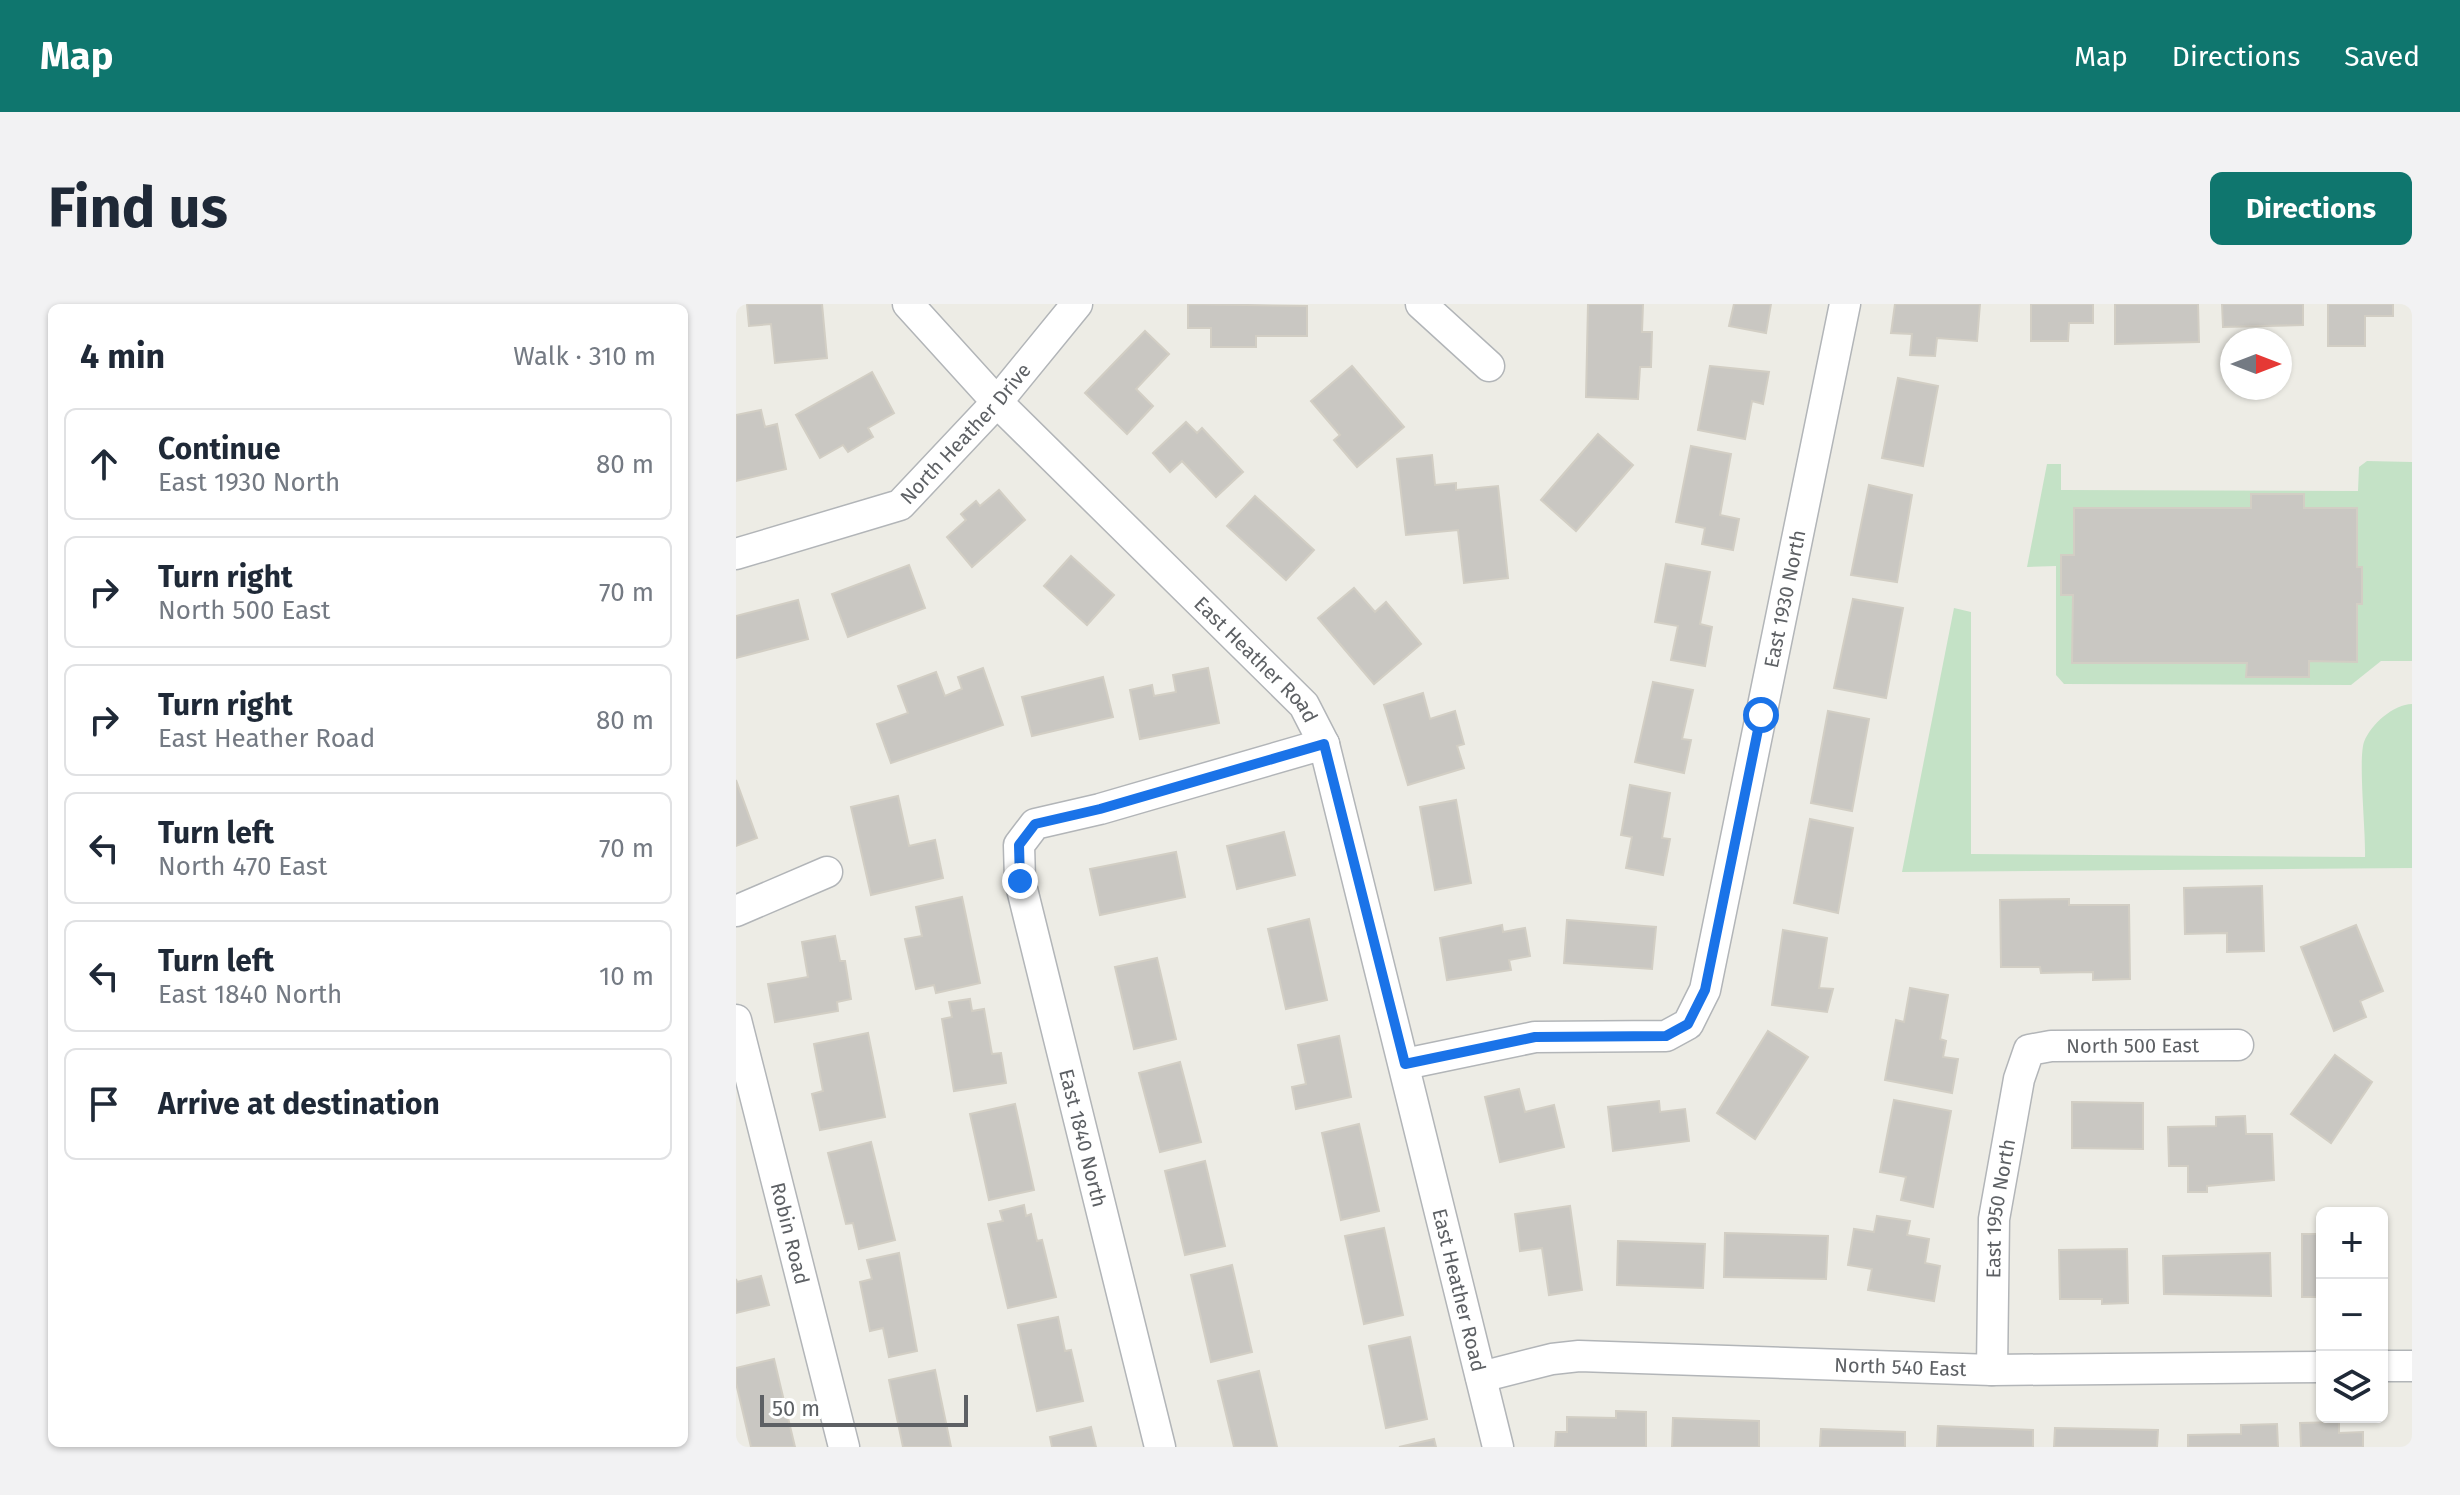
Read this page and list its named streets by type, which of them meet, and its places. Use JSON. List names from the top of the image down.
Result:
{
  "streets": {
    "street": [
      "North Heather Drive",
      "East 1930 North",
      "East Heather Road",
      "North 500 East",
      "East 1840 North",
      "East 1950 North",
      "Robin Road",
      "North 540 East"
    ]
  },
  "crossings": [
    ["North Heather Drive", "East Heather Road"],
    ["East 1930 North", "East Heather Road"],
    ["East Heather Road", "East 1840 North"],
    ["East Heather Road", "North 540 East"],
    ["North 500 East", "East 1950 North"],
    ["East 1950 North", "North 540 East"]
  ],
  "scale_bar": "50 m",
  "north": "right",
  "page": {
    "header": "Map",
    "nav": ["Map", "Directions", "Saved"],
    "buttons": "Directions",
    "title": "Find us",
    "heading": ["4 min", "Walk · 310 m"],
    "list": [
      ["Continue", "East 1930 North", "80 m"],
      ["Turn right", "North 500 East", "70 m"],
      ["Turn right", "East Heather Road", "80 m"],
      ["Turn left", "North 470 East", "70 m"],
      ["Turn left", "East 1840 North", "10 m"],
      "Arrive at destination"
    ],
    "map_buttons": ["+", "−"],
    "scale": "50 m"
  }
}
